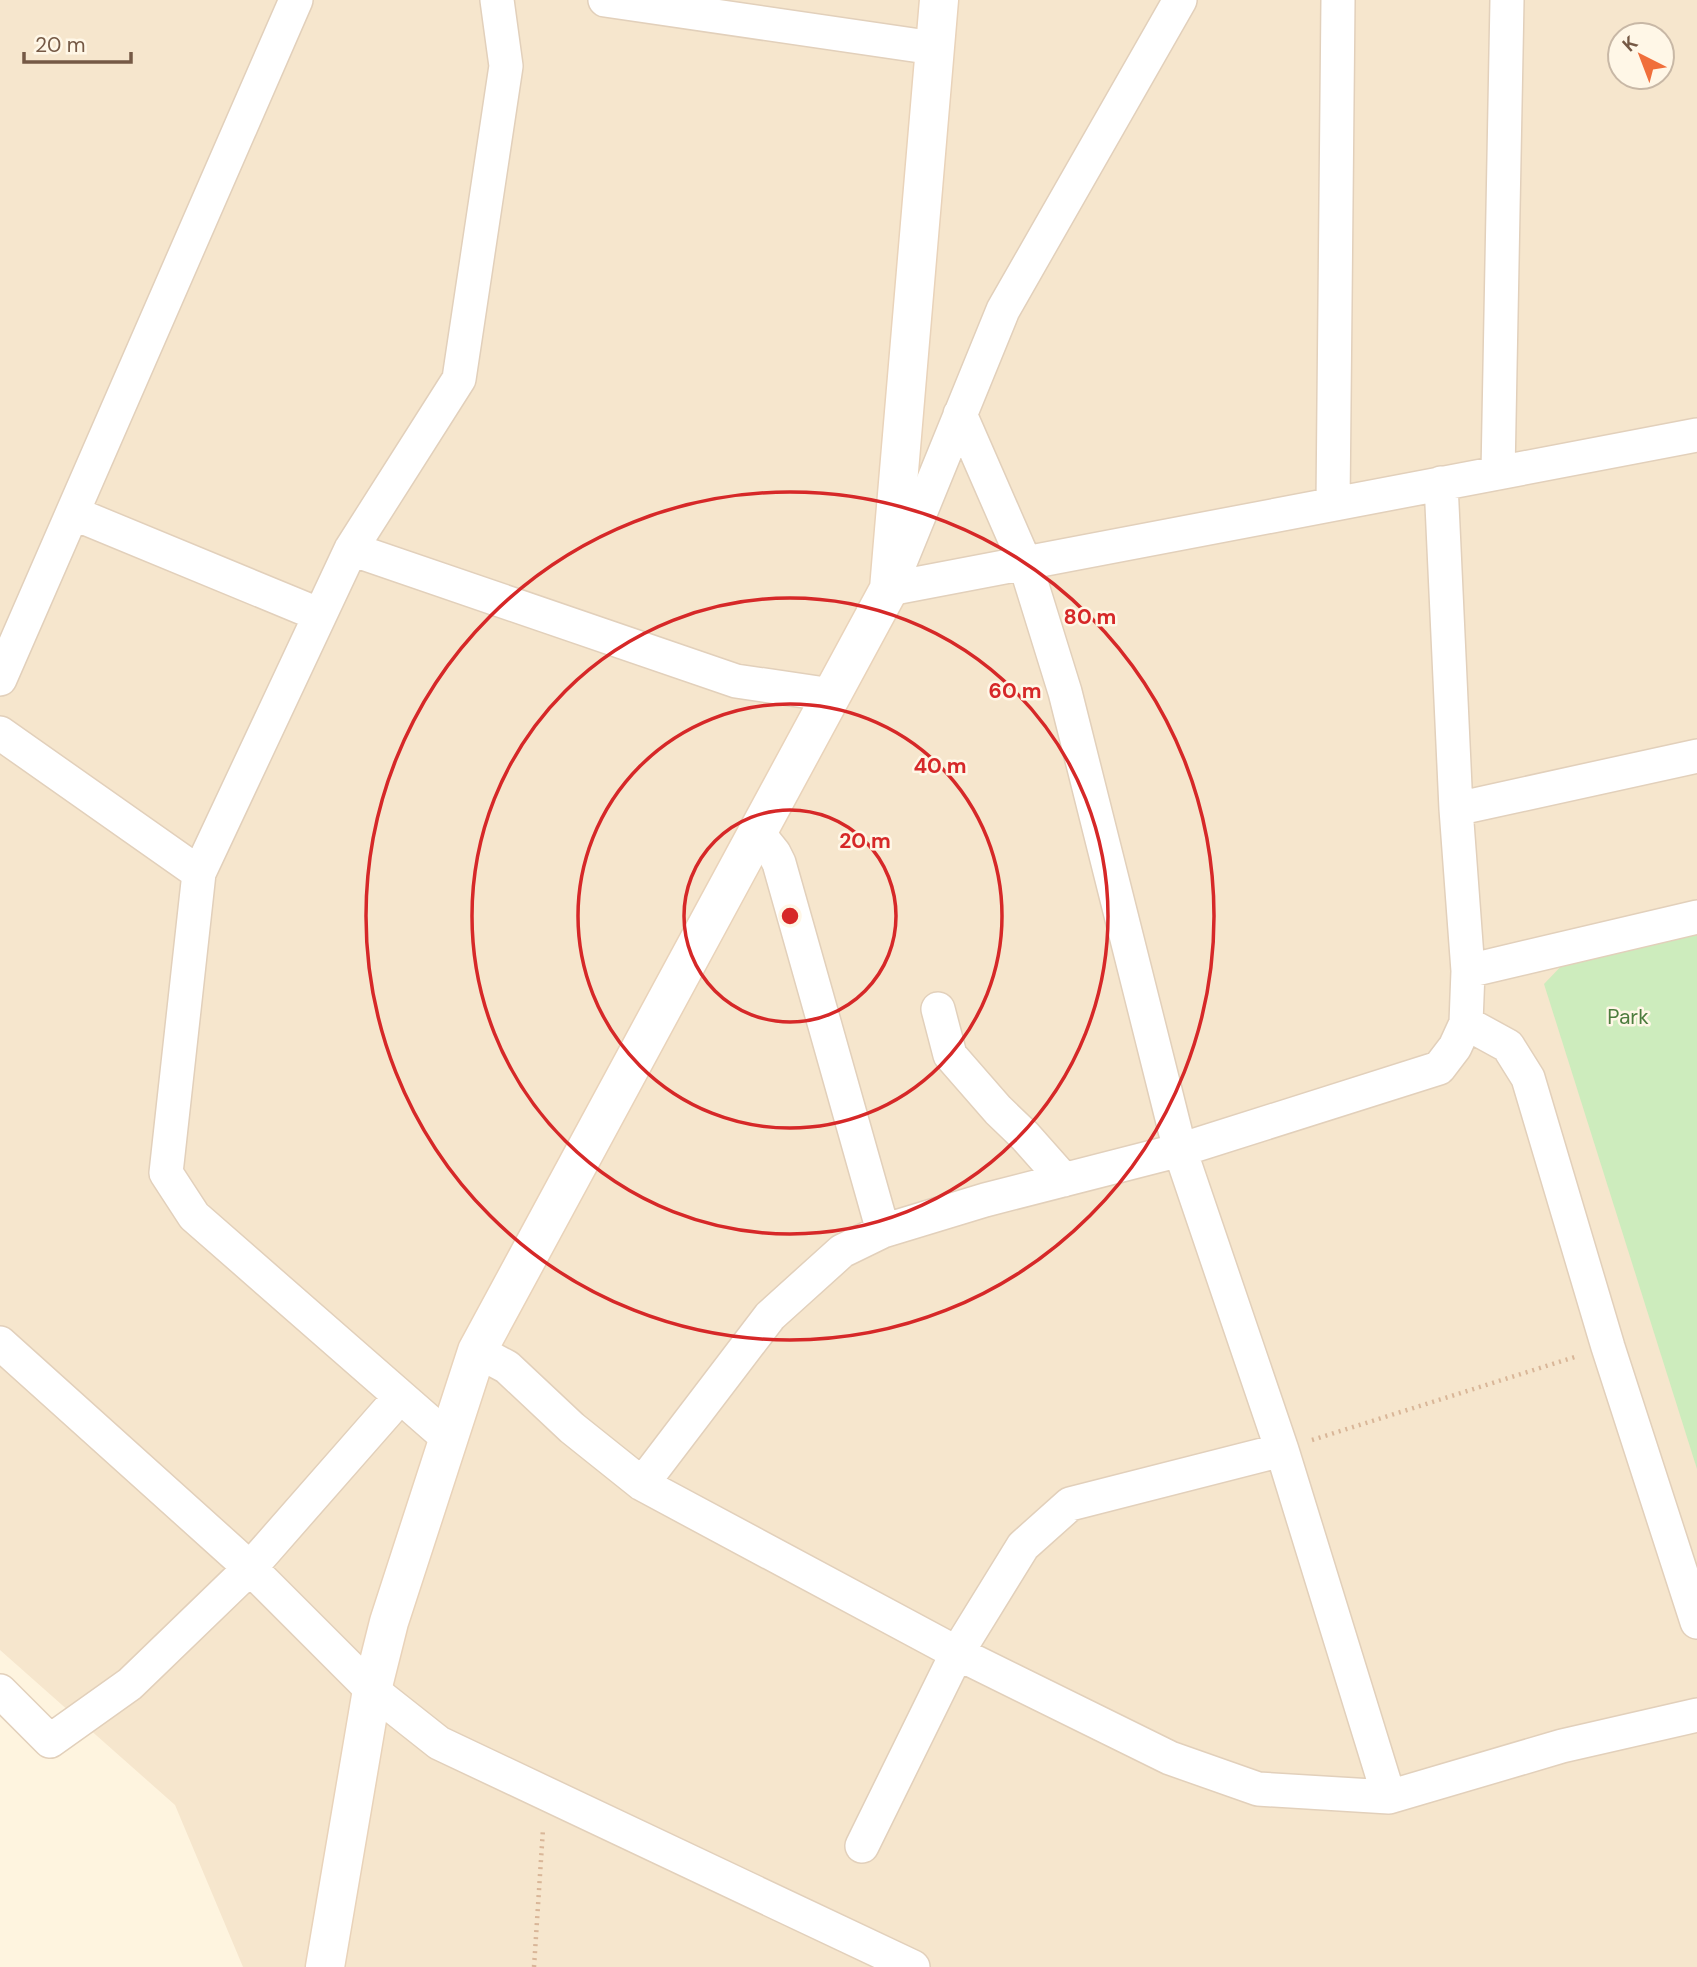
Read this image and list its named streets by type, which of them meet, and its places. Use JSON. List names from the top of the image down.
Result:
{
  "parks": ["Park"],
  "scale_bar": "20 m",
  "north": "top left",
  "rings": [
    "80 m",
    "60 m",
    "40 m",
    "20 m"
  ]
}
